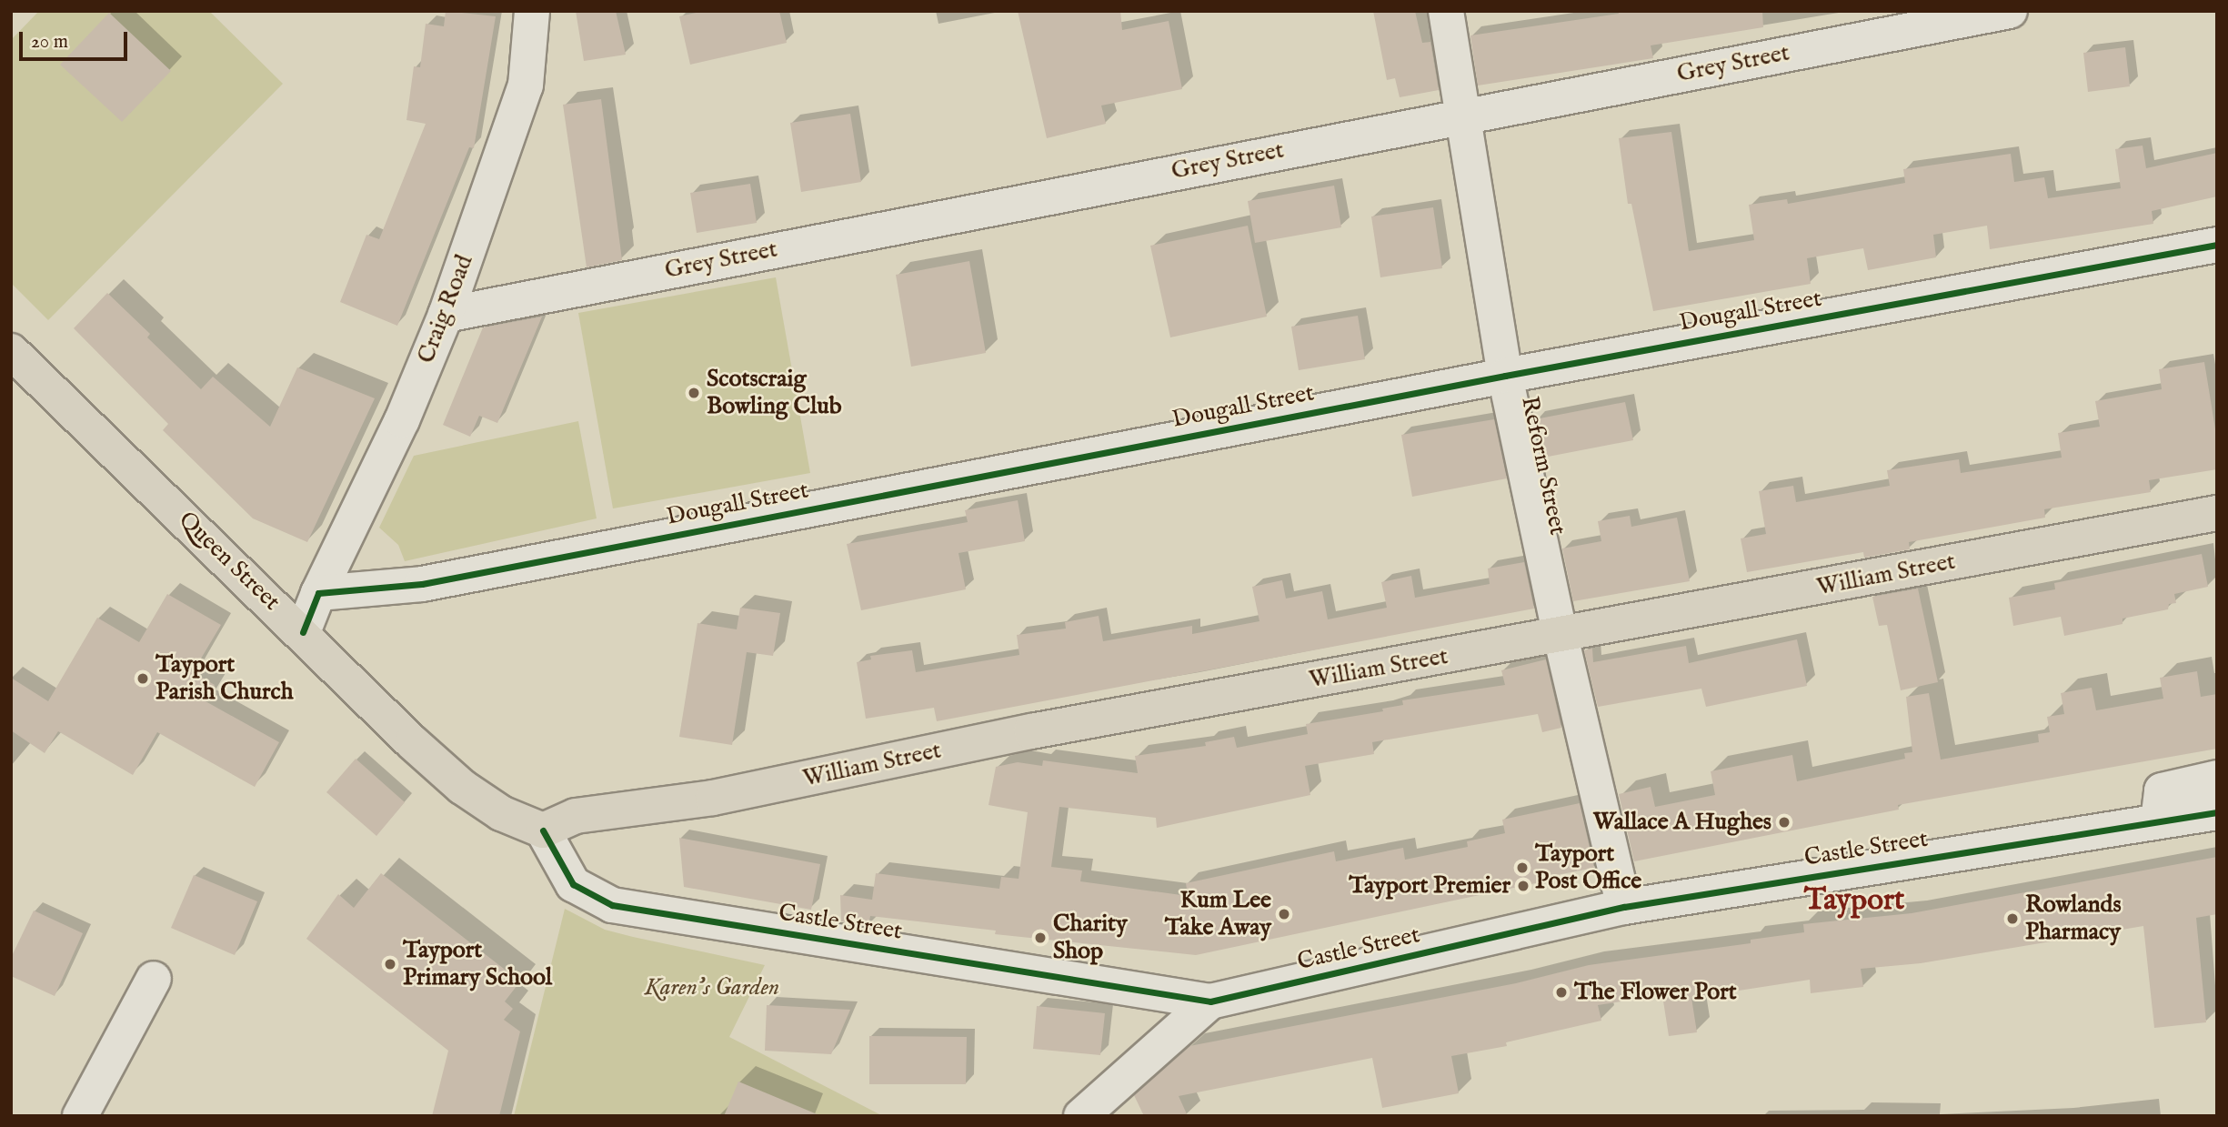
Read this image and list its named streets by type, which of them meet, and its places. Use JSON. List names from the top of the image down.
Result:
{
  "streets": {
    "main road": ["Queen Street", "William Street"],
    "street": [
      "Grey Street",
      "Craig Road",
      "Dougall Street",
      "Reform Street",
      "Castle Street"
    ]
  },
  "crossings": [
    ["Grey Street", "Craig Road"],
    ["Grey Street", "Reform Street"],
    ["Craig Road", "Dougall Street"],
    ["Dougall Street", "Reform Street"],
    ["Reform Street", "William Street"],
    ["Reform Street", "Castle Street"],
    ["Queen Street", "William Street"],
    ["Queen Street", "Castle Street"],
    ["William Street", "Castle Street"]
  ],
  "districts": ["Tayport"],
  "parks": ["Karen's Garden"],
  "places": [
    "Scotscraig Bowling Club",
    "Tayport Parish Church",
    "Wallace A Hughes",
    "Tayport Post Office",
    "Tayport Premier",
    "Kum Lee Take Away",
    "Rowlands Pharmacy",
    "Charity Shop",
    "Tayport Primary School",
    "The Flower Port"
  ],
  "scale_bar": "20 m"
}
